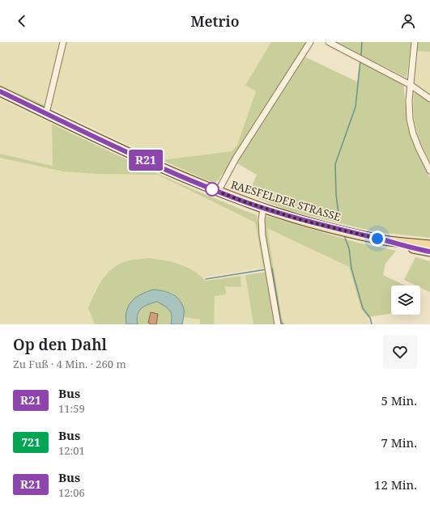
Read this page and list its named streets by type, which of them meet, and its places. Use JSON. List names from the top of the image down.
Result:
{
  "streets": {
    "main road": ["RAESFELDER STRASSE"]
  },
  "lines": ["bus line R21"],
  "page": {
    "header": "Metrio",
    "on_map": "R21",
    "heading": ["Op den Dahl", "Zu Fuß · 4 Min. · 260 m"],
    "list": [
      {
        "mark": "R21",
        "name": "Bus",
        "note": "11:59",
        "value": "5 Min."
      },
      {
        "mark": "721",
        "name": "Bus",
        "note": "12:01",
        "value": "7 Min."
      },
      {
        "mark": "R21",
        "name": "Bus",
        "note": "12:06",
        "value": "12 Min."
      }
    ]
  }
}
